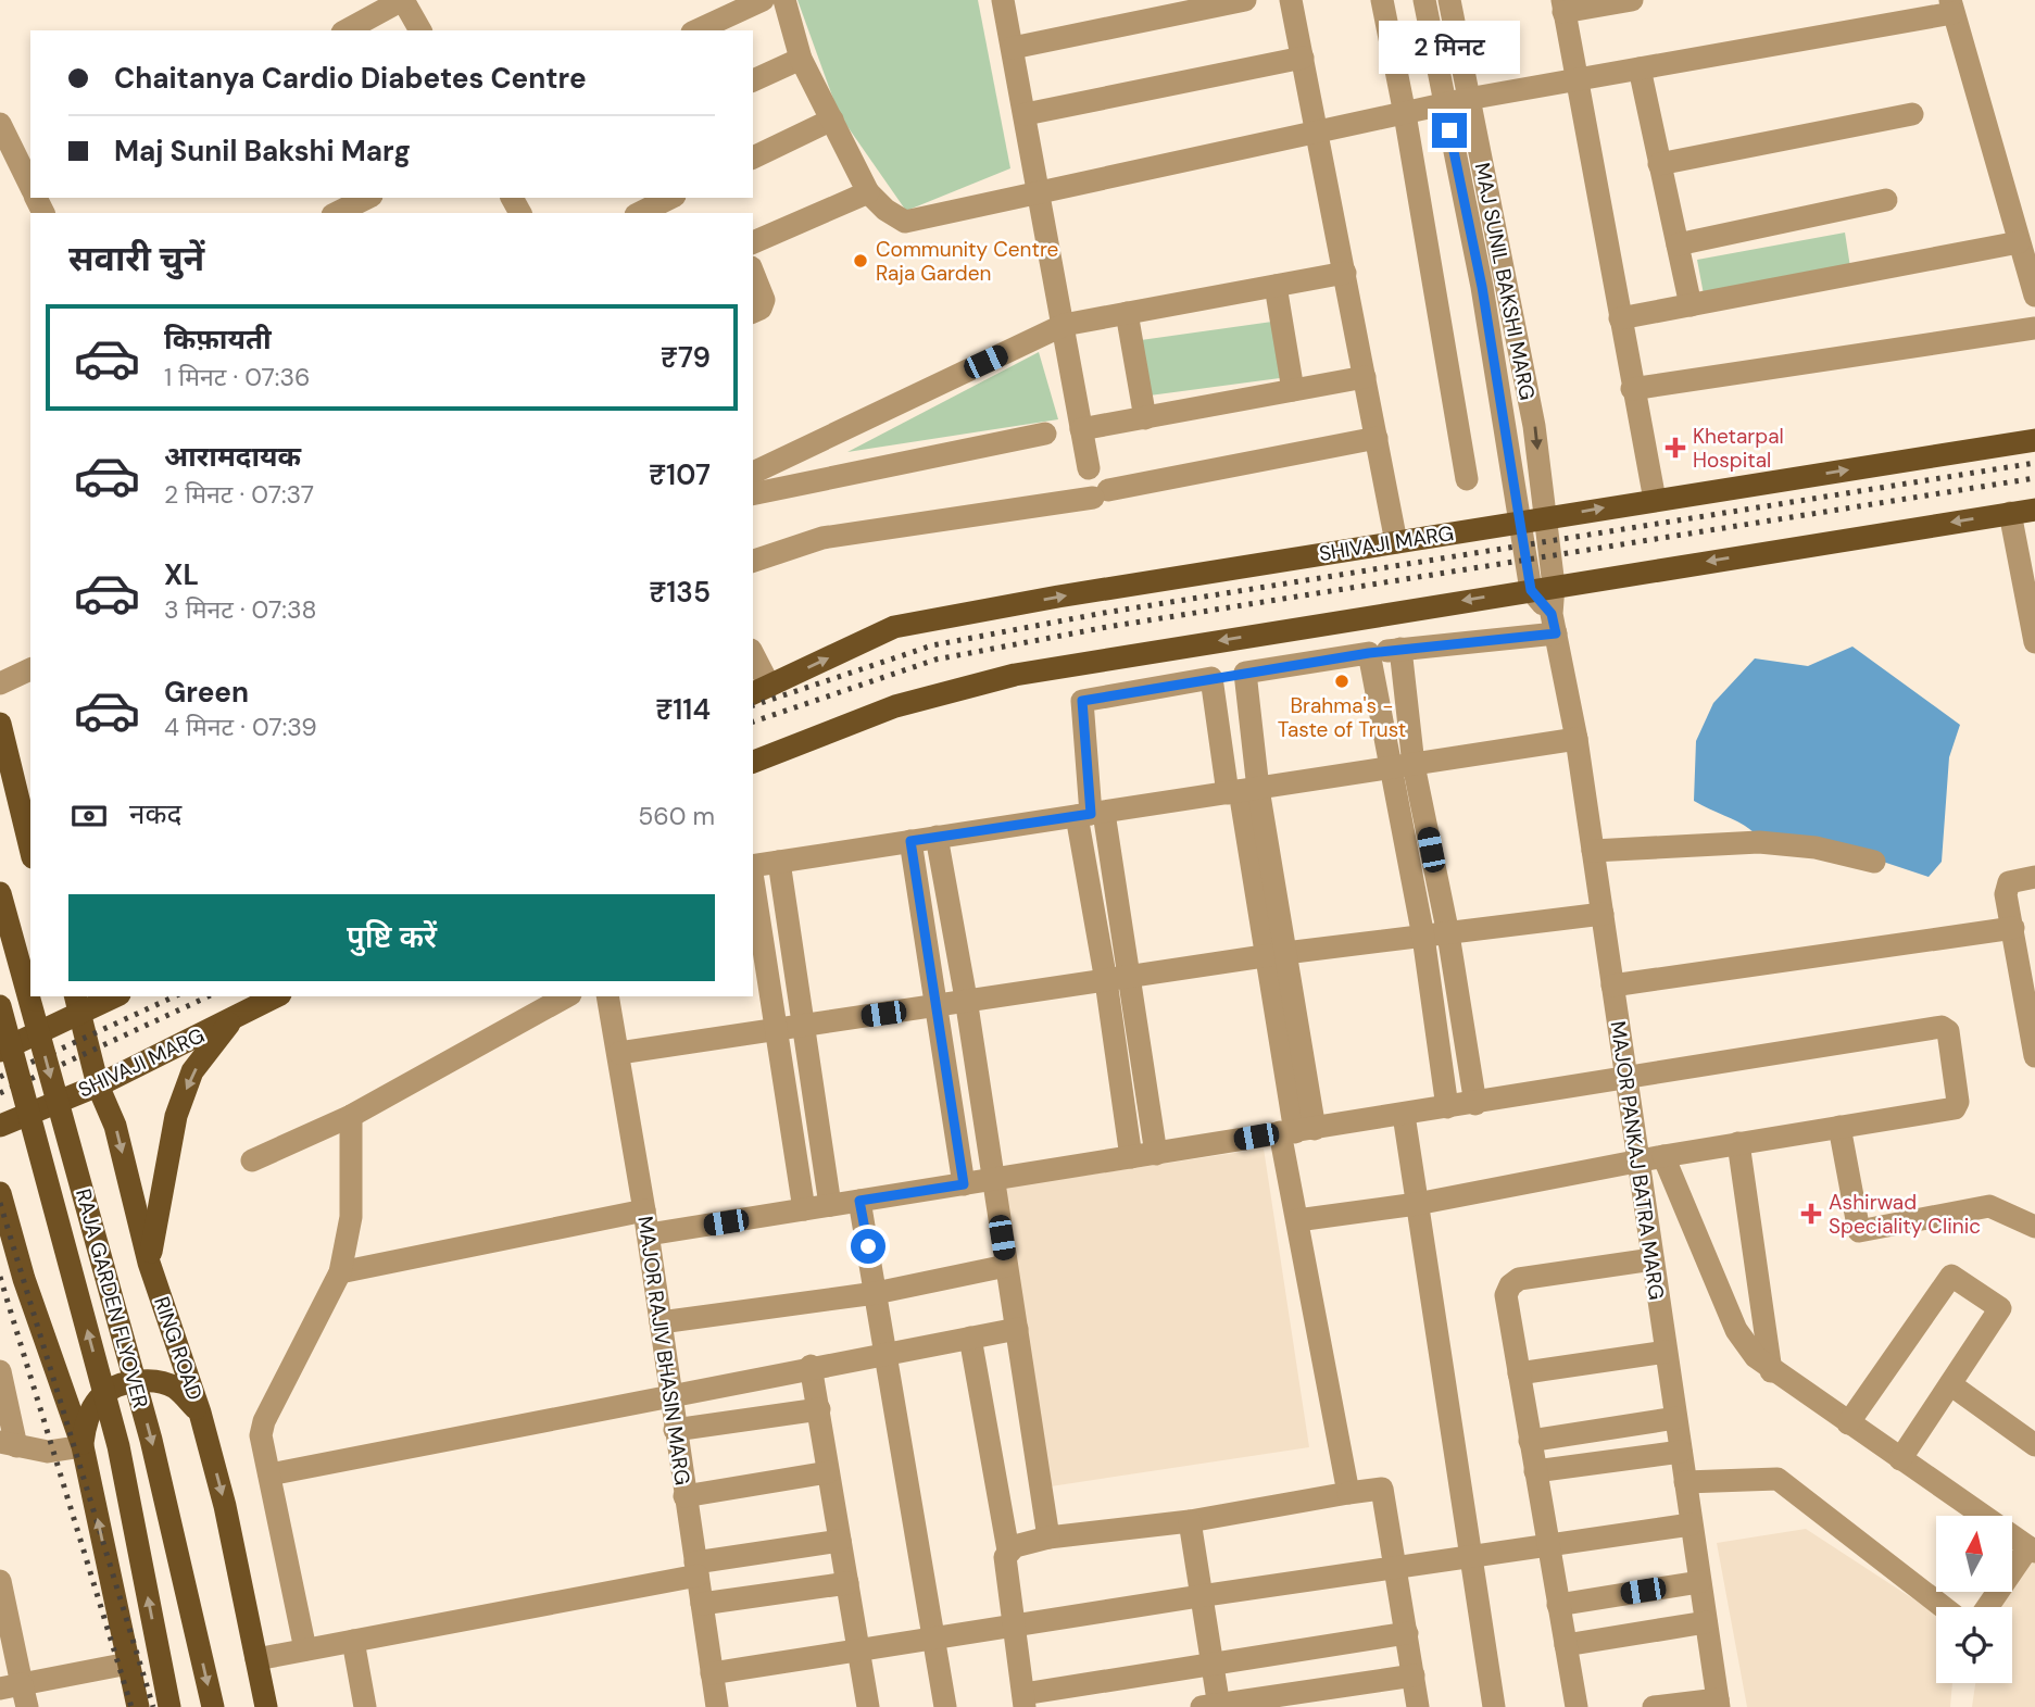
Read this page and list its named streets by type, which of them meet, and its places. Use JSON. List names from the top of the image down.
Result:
{
  "streets": {
    "main road": ["SHIVAJI MARG", "RAJA GARDEN FLYOVER", "RING ROAD"],
    "street": ["MAJ SUNIL BAKSHI MARG", "MAJOR PANKAJ BATRA MARG", "MAJOR RAJIV BHASIN MARG"]
  },
  "crossings": [
    ["MAJ SUNIL BAKSHI MARG", "SHIVAJI MARG"],
    ["MAJ SUNIL BAKSHI MARG", "MAJOR PANKAJ BATRA MARG"],
    ["SHIVAJI MARG", "RING ROAD"]
  ],
  "places": {
    "other": ["Community Centre Raja Garden", "Brahma's - Taste of Trust"],
    "health": ["Khetarpal Hospital", "Ashirwad Speciality Clinic"]
  },
  "north": "top",
  "page": {
    "bubble": "2 मिनट",
    "banner": ["Chaitanya Cardio Diabetes Centre", "Maj Sunil Bakshi Marg"],
    "heading": "सवारी चुनें",
    "list": [
      {
        "name": "किफ़ायती",
        "note": "1 मिनट · 07:36",
        "value": "₹79"
      },
      {
        "name": "आरामदायक",
        "note": "2 मिनट · 07:37",
        "value": "₹107"
      },
      {
        "name": "XL",
        "note": "3 मिनट · 07:38",
        "value": "₹135"
      },
      {
        "name": "Green",
        "note": "4 मिनट · 07:39",
        "value": "₹114"
      }
    ],
    "pay": ["नकद", "560 m"],
    "buttons": "पुष्टि करें"
  }
}
